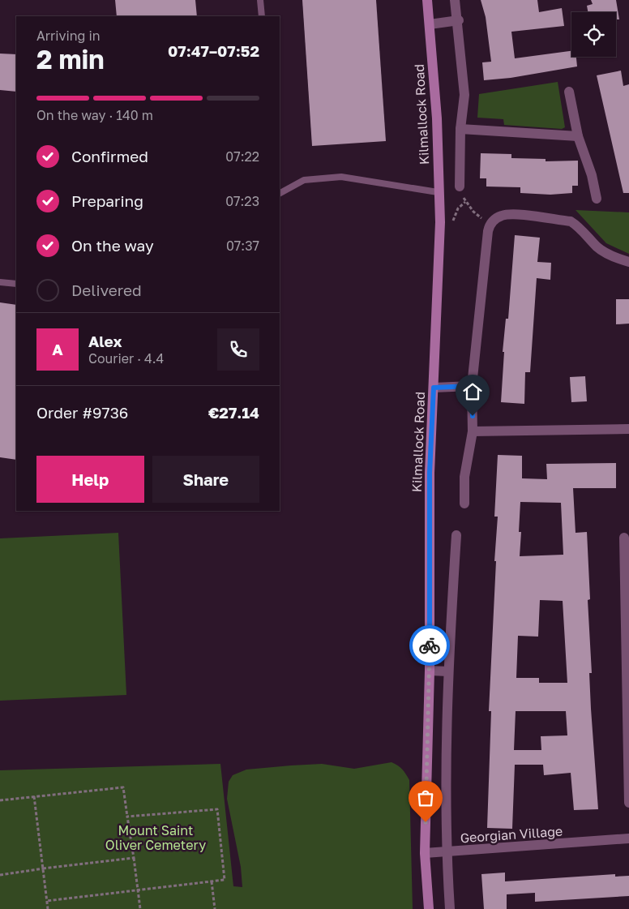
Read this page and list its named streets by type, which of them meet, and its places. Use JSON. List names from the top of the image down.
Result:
{
  "streets": {
    "main road": ["Kilmallock Road"],
    "street": ["Georgian Village"]
  },
  "parks": ["Mount Saint Oliver Cemetery"],
  "page": {
    "heading": ["2 min", "Arriving in", "07:47–07:52"],
    "panel": [
      "Alex",
      "Courier · 4.4",
      "Order #9736",
      "€27.14"
    ],
    "bar": "On the way · 140 m",
    "list": [
      ["Confirmed", "07:22"],
      ["Preparing", "07:23"],
      ["On the way", "07:37"],
      "Delivered"
    ],
    "round": "A",
    "buttons": ["Help", "Share"]
  }
}
